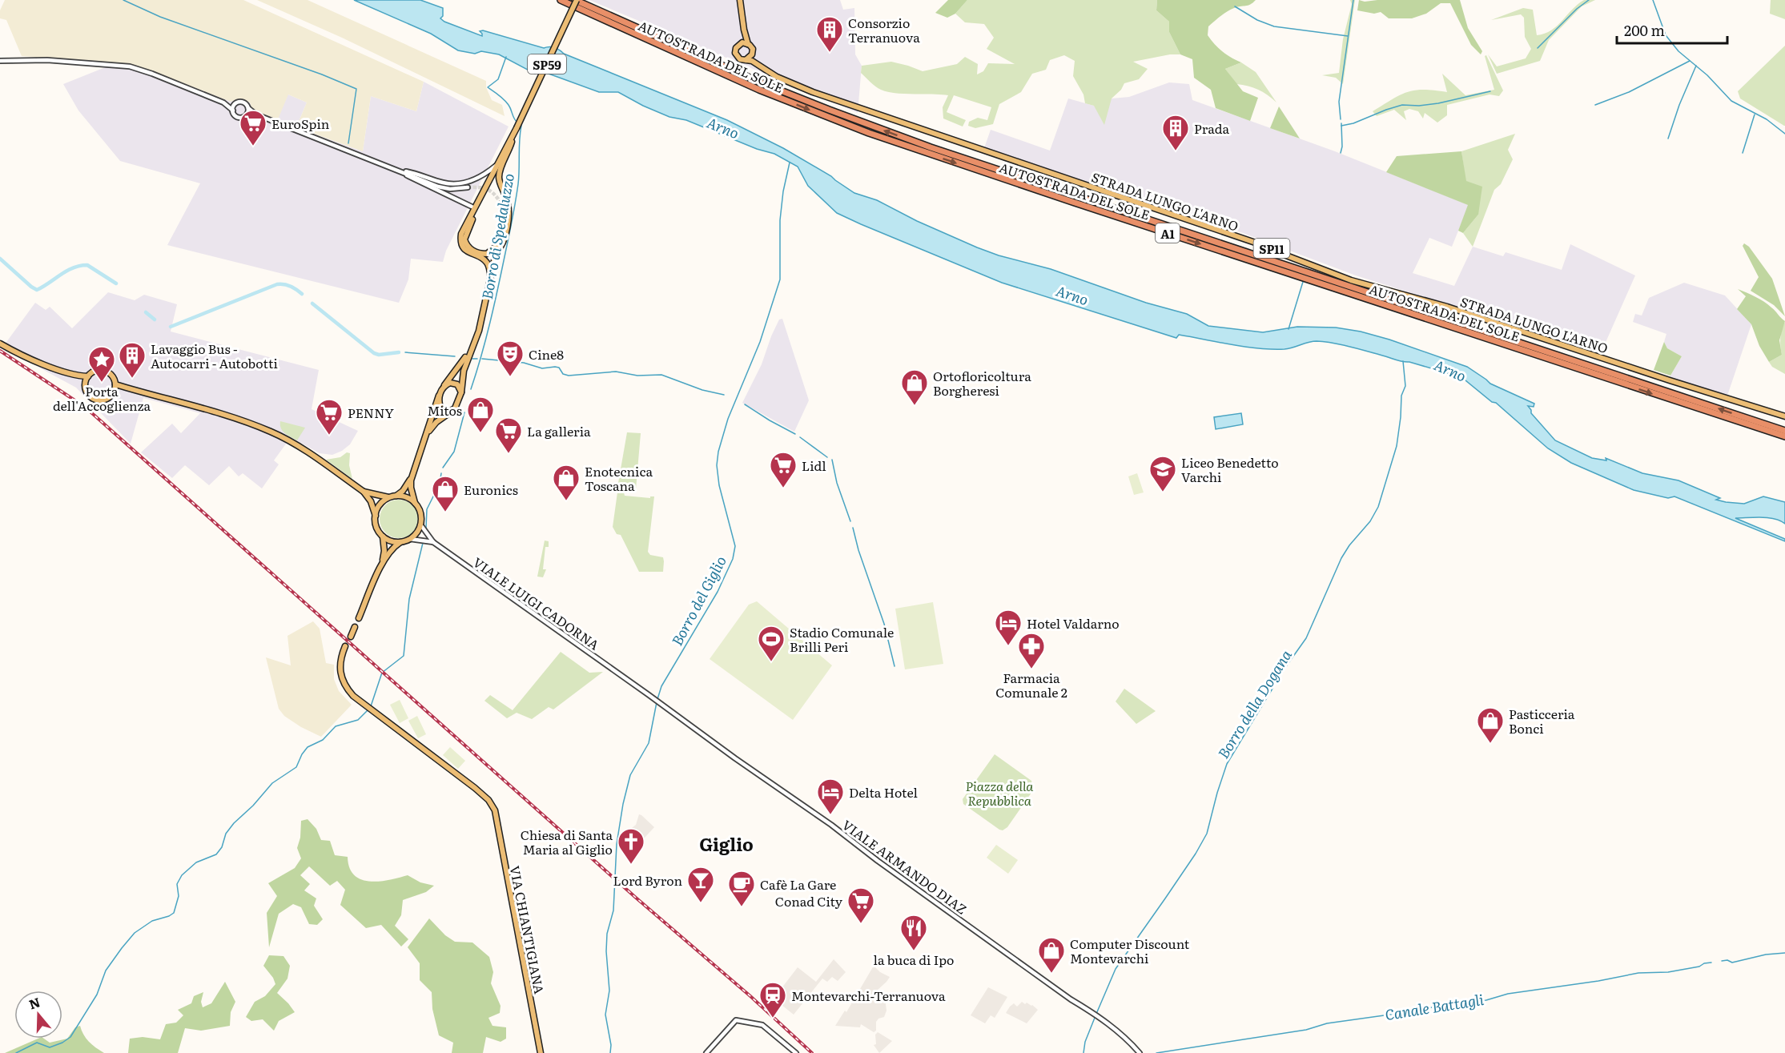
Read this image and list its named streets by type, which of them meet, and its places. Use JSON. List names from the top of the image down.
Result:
{
  "streets": {
    "highway": ["AUTOSTRADA DEL SOLE", "A1"],
    "main road": [
      "SP59",
      "STRADA LUNGO L'ARNO",
      "SP11",
      "VIA CHIANTIGIANA"
    ],
    "street": ["VIALE LUIGI CADORNA", "VIALE ARMANDO DIAZ"]
  },
  "crossings": [
    ["AUTOSTRADA DEL SOLE", "SP59"],
    ["VIALE LUIGI CADORNA", "VIALE ARMANDO DIAZ"]
  ],
  "districts": ["Giglio"],
  "water": [
    "Arno",
    "Borro di Spedaluzzo",
    "Borro del Giglio",
    "Borro della Dogana",
    "Canale Battagli"
  ],
  "parks": ["Piazza della Repubblica"],
  "places": {
    "building": ["Consorzio Terranuova", "Prada", "Lavaggio Bus - Autocarri - Autobotti"],
    "supermarket": [
      "EuroSpin",
      "PENNY",
      "La galleria",
      "Lidl",
      "Conad City"
    ],
    "theatre": ["Cine8"],
    "place": ["Porta dell'Accoglienza"],
    "shop": [
      "Ortofloricoltura Borgheresi",
      "Mitos",
      "Enotecnica Toscana",
      "Euronics",
      "Pasticceria Bonci",
      "Computer Discount Montevarchi"
    ],
    "school or university": ["Liceo Benedetto Varchi"],
    "hotel": ["Hotel Valdarno", "Delta Hotel"],
    "sports": ["Stadio Comunale Brilli Peri"],
    "pharmacy": ["Farmacia Comunale 2"],
    "church": ["Chiesa di Santa Maria al Giglio"],
    "bar": ["Lord Byron"],
    "cafe": ["Cafè La Gare"],
    "restaurant": ["la buca di Ipo"],
    "station": ["Montevarchi-Terranuova"]
  },
  "scale_bar": "200 m",
  "north": "top"
}
